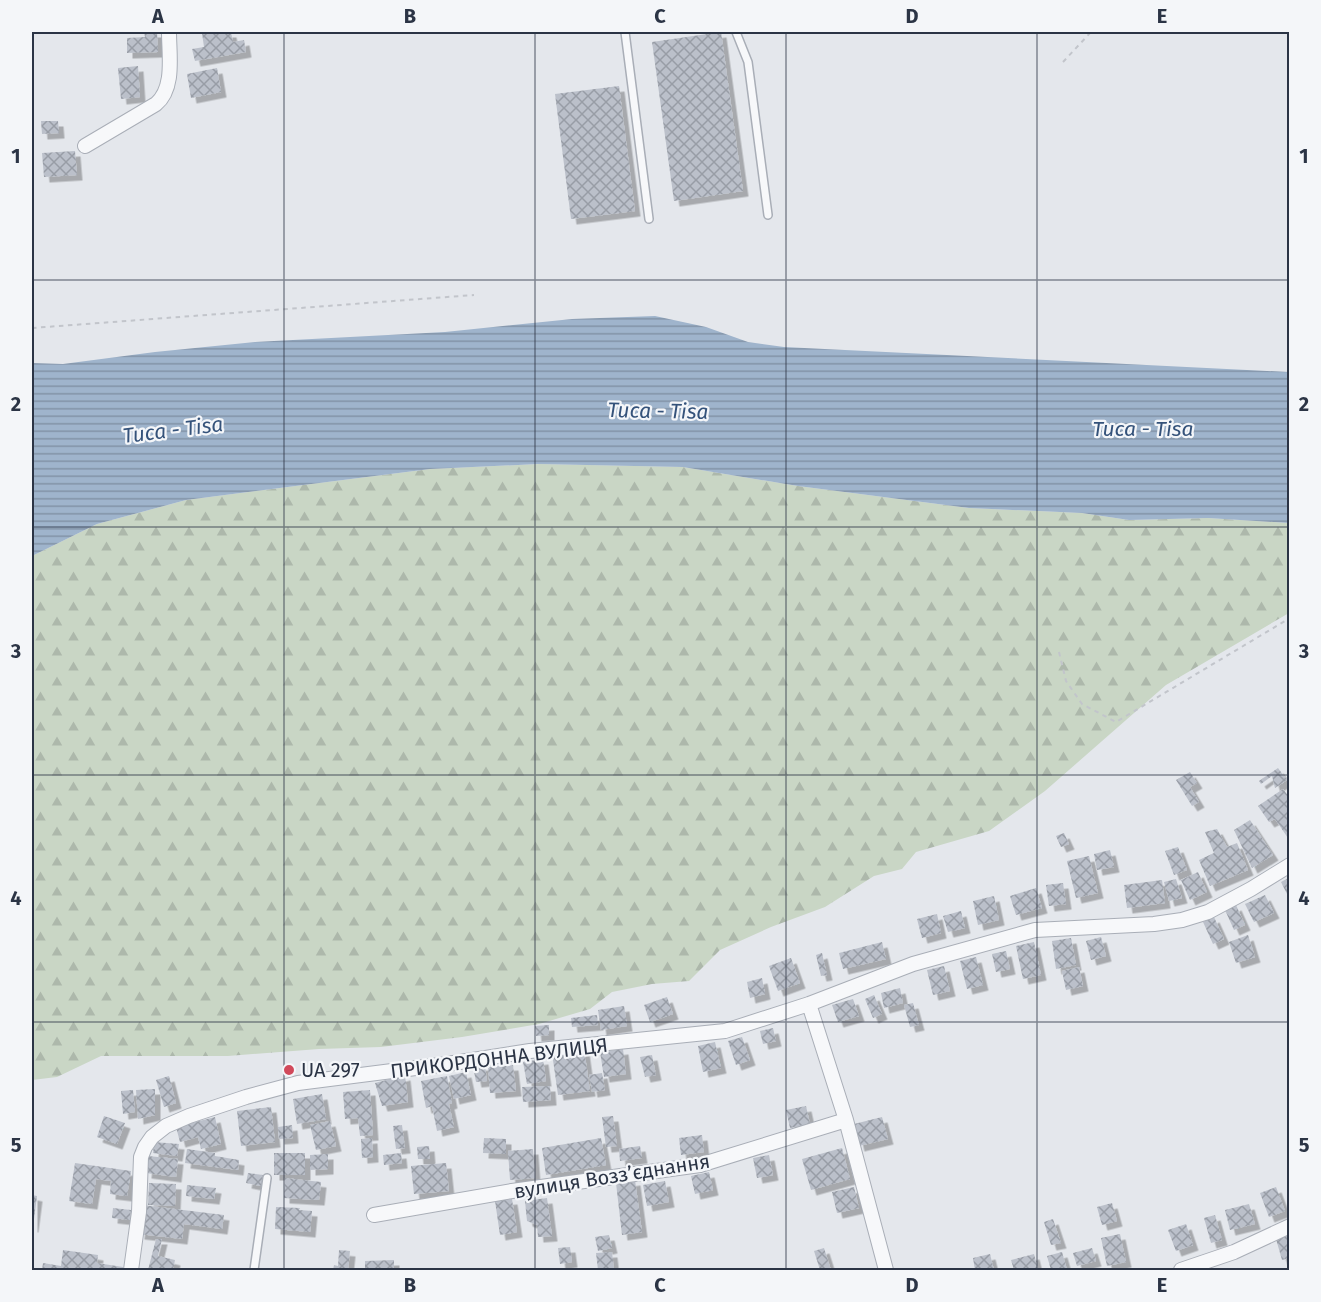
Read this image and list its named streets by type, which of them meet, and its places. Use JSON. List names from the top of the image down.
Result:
{
  "streets": {
    "street": ["ПРИКОРДОННА ВУЛИЦЯ", "вулиця Воззʼєднання"]
  },
  "water": ["Тиса - Tisa"],
  "places": ["UA 297"],
  "grid": {
    "columns": [
      "A",
      "B",
      "C",
      "D",
      "E"
    ],
    "rows": [
      "1",
      "2",
      "3",
      "4",
      "5"
    ]
  }
}
